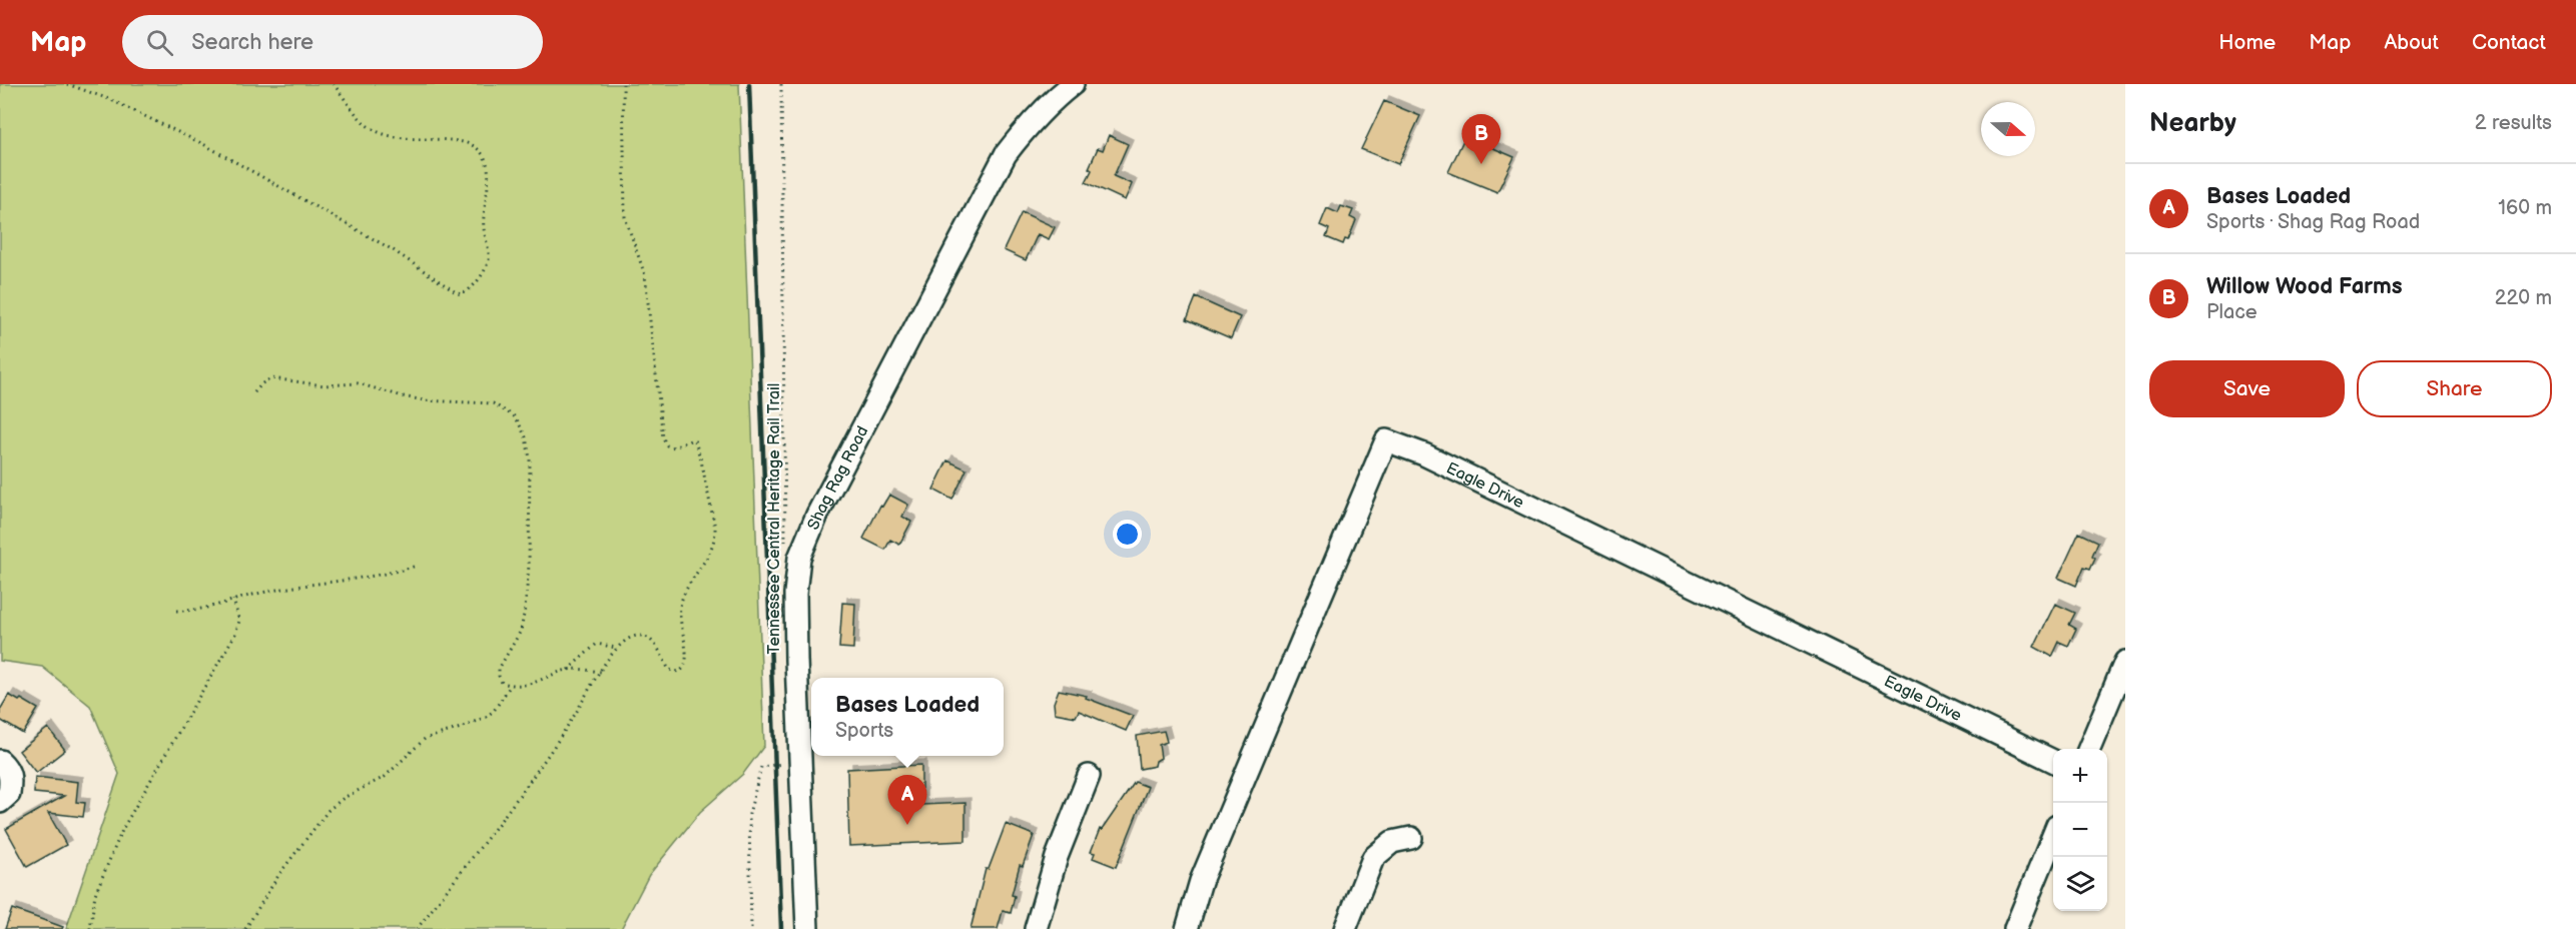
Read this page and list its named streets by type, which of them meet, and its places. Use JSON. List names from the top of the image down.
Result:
{
  "streets": {
    "street": ["Shag Rag Road", "Eagle Drive"],
    "path": ["Tennessee Central Heritage Rail Trail"]
  },
  "north": "right",
  "page": {
    "header": "Map",
    "search": "Search here",
    "nav": [
      "Home",
      "Map",
      "About",
      "Contact"
    ],
    "heading": ["Nearby", "2 results"],
    "pins": ["B", "A"],
    "list": [
      {
        "mark": "A",
        "name": "Bases Loaded",
        "note": "Sports · Shag Rag Road",
        "value": "160 m"
      },
      {
        "mark": "B",
        "name": "Willow Wood Farms",
        "note": "Place",
        "value": "220 m"
      }
    ],
    "buttons": ["Save", "Share"],
    "popup": ["Bases Loaded", "Sports"],
    "map_buttons": ["+", "−"]
  }
}
